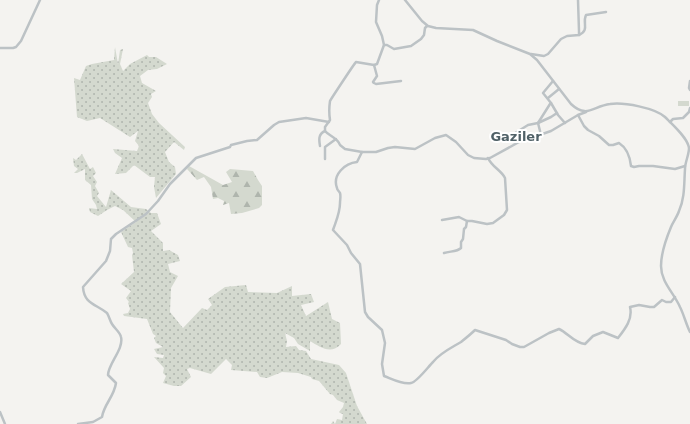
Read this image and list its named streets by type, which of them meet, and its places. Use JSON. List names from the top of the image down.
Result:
{
  "districts": ["Gaziler"]
}
